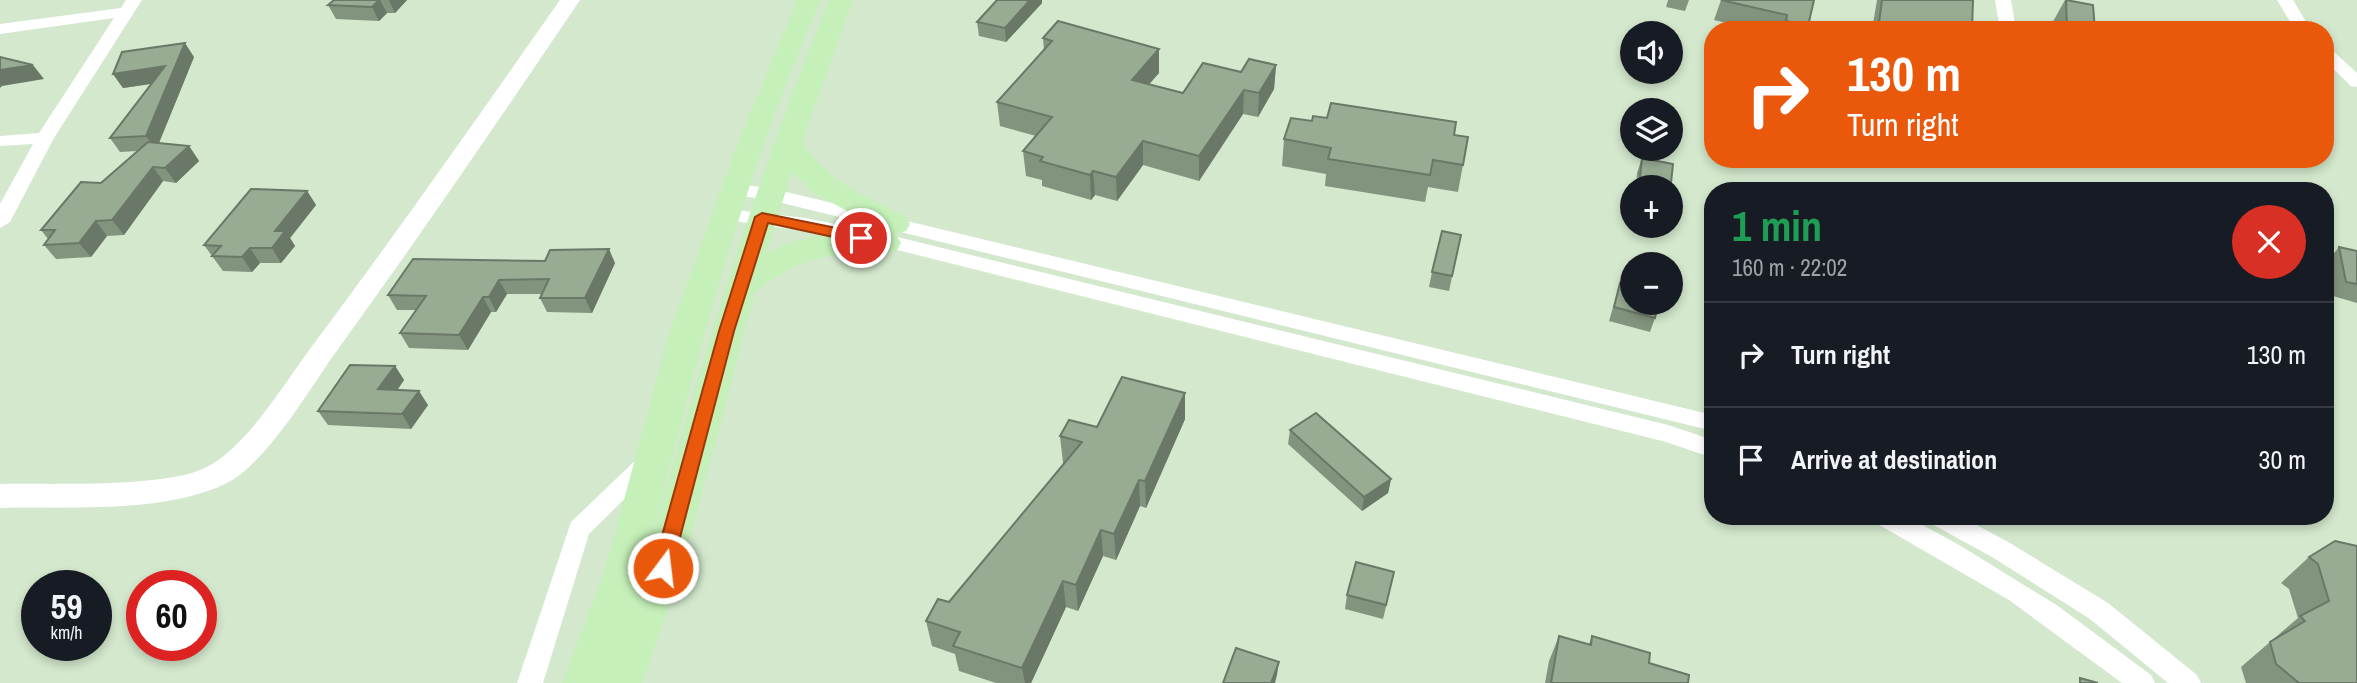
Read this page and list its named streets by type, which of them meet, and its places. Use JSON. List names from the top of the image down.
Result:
{
  "page": {
    "map_buttons": ["+", "−"],
    "turn": ["130 m", "Turn right"],
    "heading": ["1 min", "160 m · 22:02"],
    "list": [
      {
        "name": "Turn right",
        "value": "130 m"
      },
      {
        "name": "Arrive at destination",
        "value": "30 m"
      }
    ],
    "speed": "59 km/h",
    "limit": "60"
  }
}
